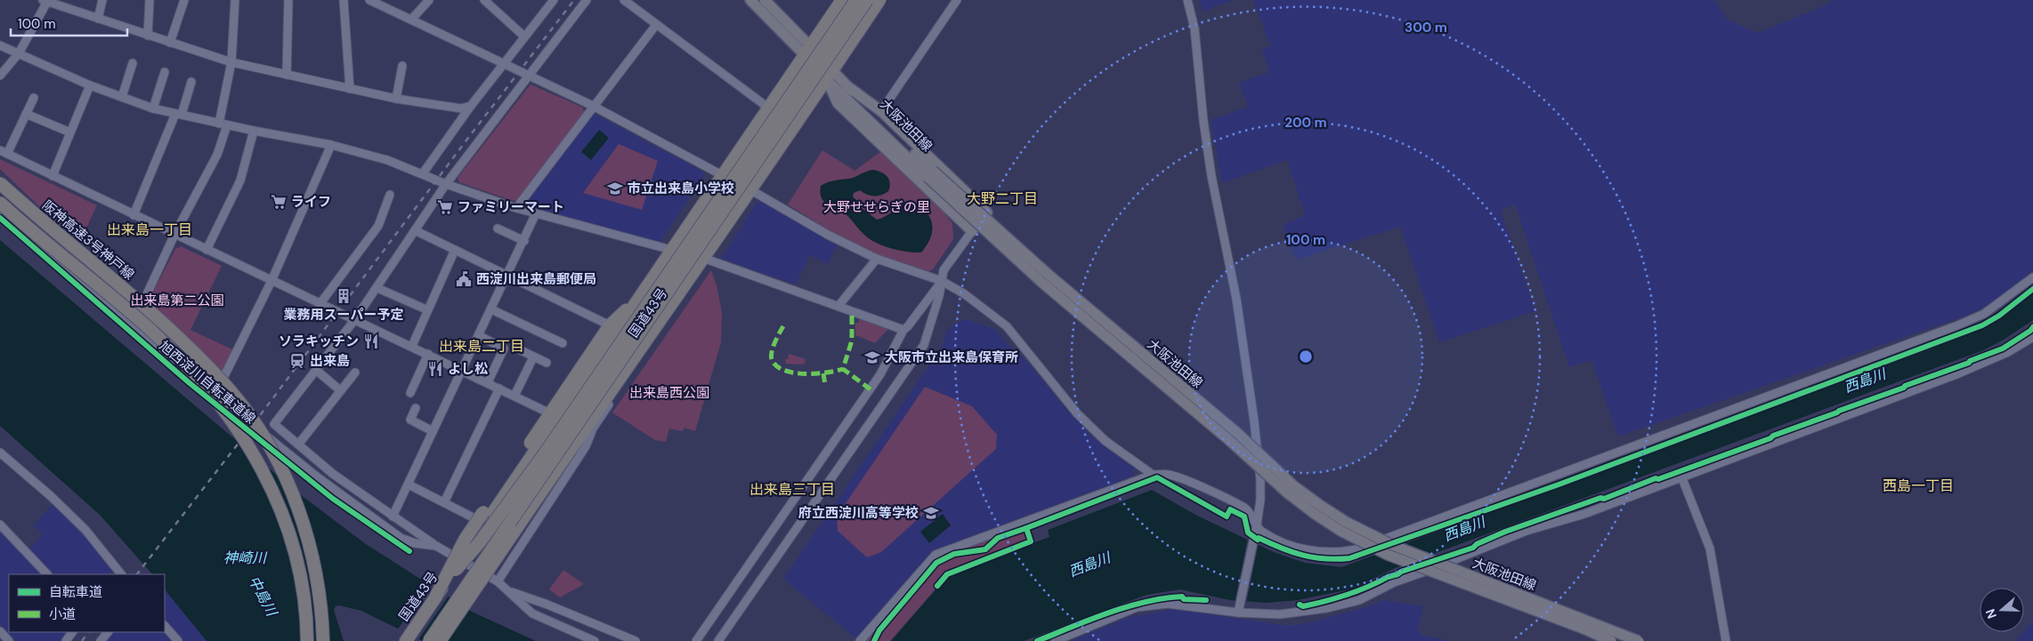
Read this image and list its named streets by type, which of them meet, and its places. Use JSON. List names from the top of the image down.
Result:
{
  "streets": {
    "highway": ["阪神高速3号神戸線", "国道43号"],
    "main road": ["大阪池田線"],
    "cycle path": ["旭西淀川自転車道線"]
  },
  "crossings": [
    ["大阪池田線", "国道43号"]
  ],
  "districts": [
    "大野二丁目",
    "出来島一丁目",
    "出来島二丁目",
    "西島一丁目",
    "出来島三丁目"
  ],
  "water": ["西島川", "神崎川", "中島川"],
  "parks": ["大野せせらぎの里", "出来島第二公園", "出来島西公園"],
  "places": {
    "school or university": ["市立出来島小学校", "大阪市立出来島保育所", "府立西淀川高等学校"],
    "supermarket": ["ライフ", "ファミリーマート"],
    "public building": ["西淀川出来島郵便局"],
    "building": ["業務用スーパー予定"],
    "restaurant": ["ソラキッチン", "よし松"],
    "station": ["出来島"]
  },
  "legend": ["自転車道", "小道"],
  "scale_bar": "100 m",
  "north": "left",
  "rings": ["300 m", "200 m", "100 m"]
}
